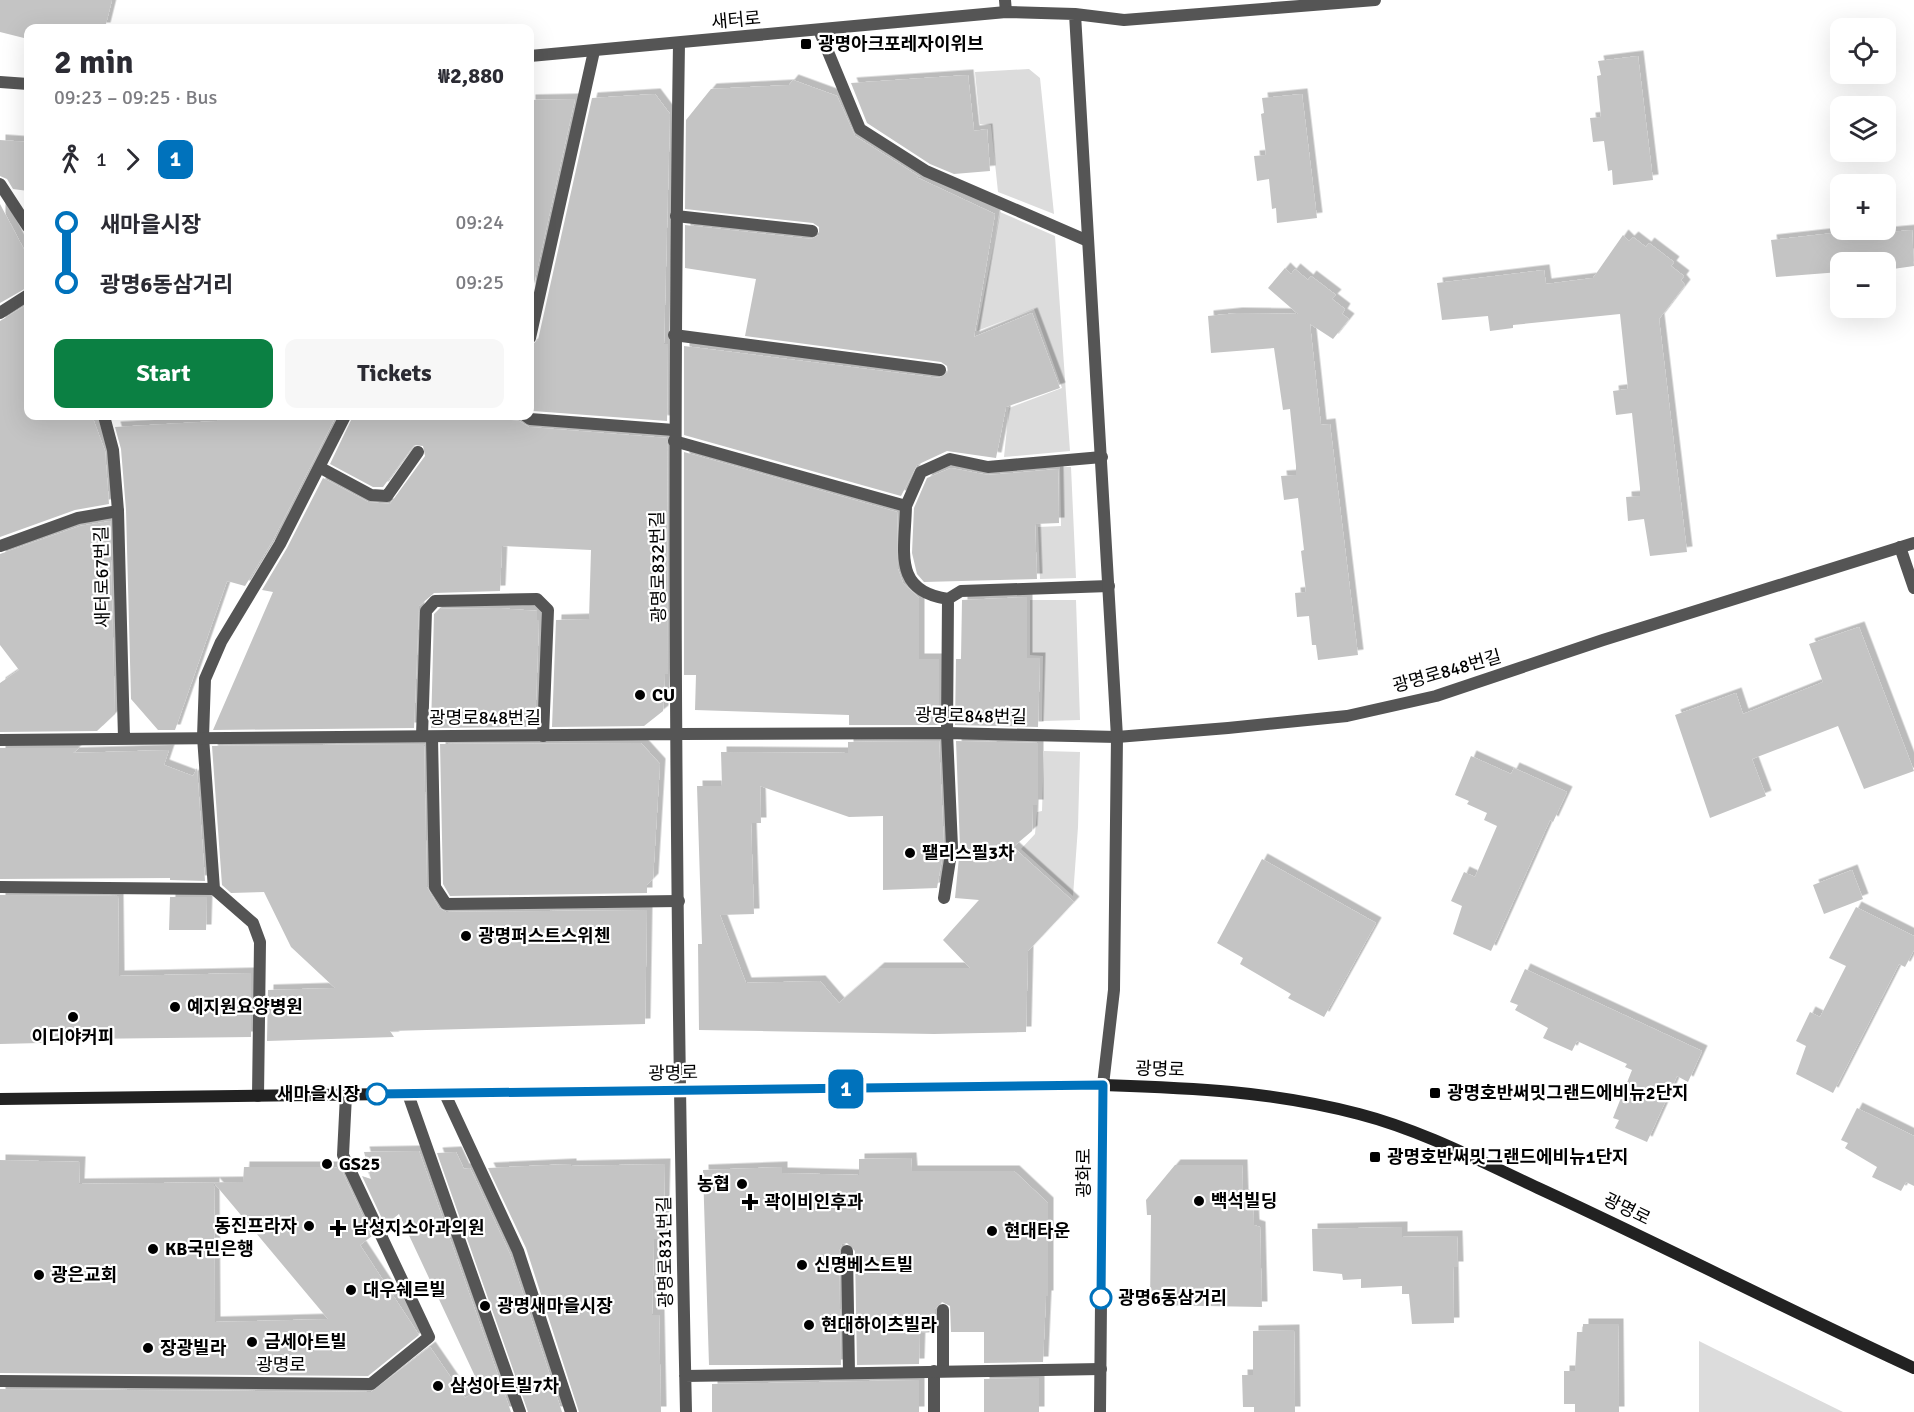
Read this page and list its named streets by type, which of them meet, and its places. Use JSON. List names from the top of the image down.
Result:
{
  "streets": {
    "main road": ["광명로"],
    "street": [
      "새터로",
      "광명로832번길",
      "새터로67번길",
      "광명로848번길",
      "광화로",
      "광명로831번길"
    ]
  },
  "crossings": [
    ["새터로", "광명로832번길"],
    ["새터로", "광화로"],
    ["광명로832번길", "광명로848번길"],
    ["광명로832번길", "광명로"],
    ["광명로832번길", "광명로831번길"],
    ["새터로67번길", "광명로848번길"],
    ["광명로848번길", "광화로"],
    ["광명로", "광화로"],
    ["광명로", "광명로831번길"]
  ],
  "places": {
    "transit": ["광명아크포레자이위브", "광명호반써밋그랜드에비뉴2단지", "광명호반써밋그랜드에비뉴1단지"],
    "other": [
      "CU",
      "팰리스필3차",
      "광명퍼스트스위첸",
      "예지원요양병원",
      "이디야커피",
      "새마을시장",
      "GS25",
      "농협",
      "백석빌딩",
      "동진프라자",
      "현대타운",
      "KB국민은행",
      "신명베스트빌",
      "광은교회",
      "대우쉐르빌",
      "광명6동삼거리",
      "광명새마을시장",
      "현대하이츠빌라",
      "금세아트빌",
      "장광빌라",
      "삼성아트빌7차"
    ],
    "health": ["곽이비인후과", "남성지소아과의원"]
  },
  "lines": ["bus line 1"],
  "page": {
    "on_map": "1",
    "map_buttons": ["+", "−"],
    "heading": ["2 min", "09:23 – 09:25 · Bus", "₩2,880"],
    "legs": ["1", "1"],
    "list": [
      {
        "name": "새마을시장",
        "value": "09:24"
      },
      {
        "name": "광명6동삼거리",
        "value": "09:25"
      }
    ],
    "buttons": ["Start", "Tickets"]
  }
}
